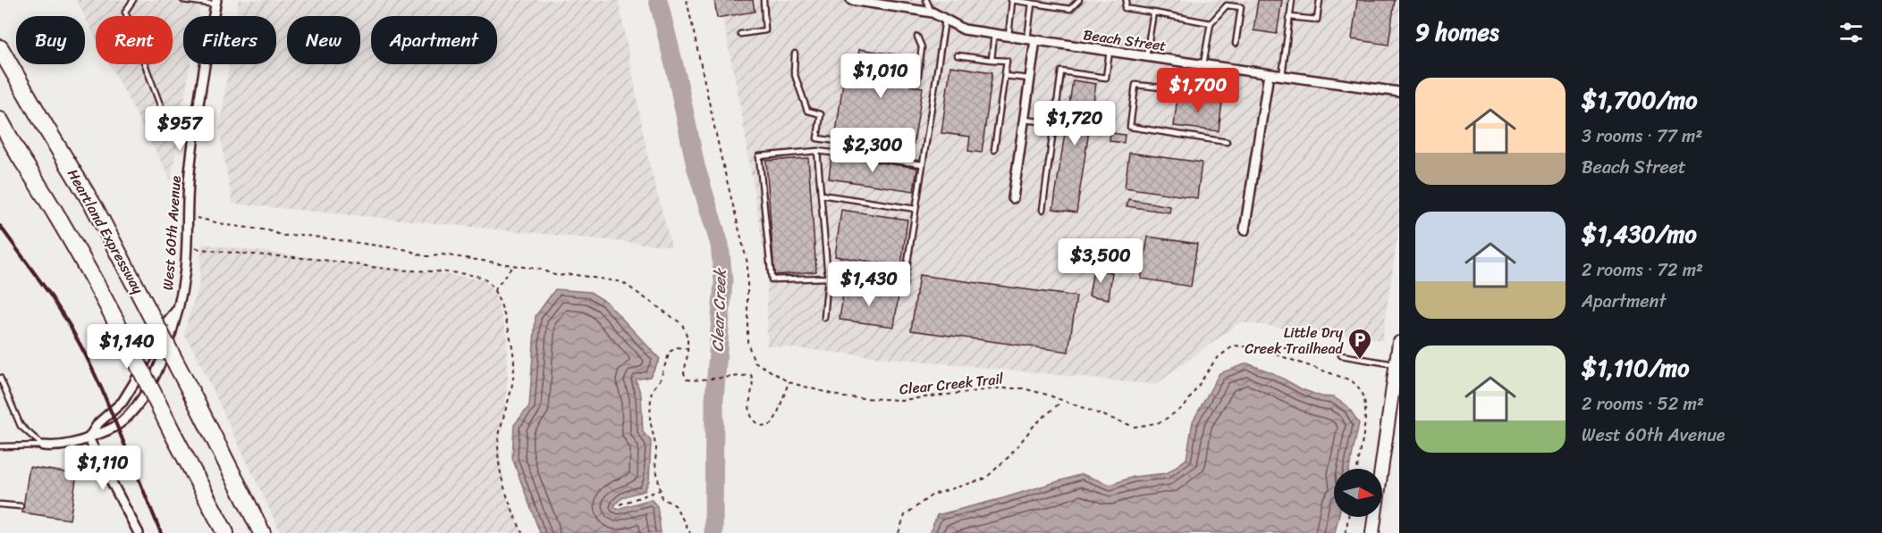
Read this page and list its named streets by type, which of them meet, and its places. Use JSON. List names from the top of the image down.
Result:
{
  "streets": {
    "highway": ["Heartland Expressway"],
    "street": ["Beach Street", "West 60th Avenue"],
    "path": ["Clear Creek Trail"]
  },
  "water": ["Clear Creek"],
  "places": {
    "parking": ["Little Dry Creek Trailhead"]
  },
  "north": "right",
  "page": {
    "heading": "9 homes",
    "chip": [
      "Buy",
      "Rent",
      "Filters",
      "New",
      "Apartment"
    ],
    "price": [
      "$1,010",
      "$1,700",
      "$1,720",
      "$957",
      "$2,300",
      "$3,500",
      "$1,430",
      "$1,140",
      "$1,110"
    ],
    "list": [
      {
        "name": "$1,700/mo",
        "note": "3 rooms · 77 m² · Beach Street"
      },
      {
        "name": "$1,430/mo",
        "note": "2 rooms · 72 m² · Apartment"
      },
      {
        "name": "$1,110/mo",
        "note": "2 rooms · 52 m² · West 60th Avenue"
      }
    ]
  }
}
